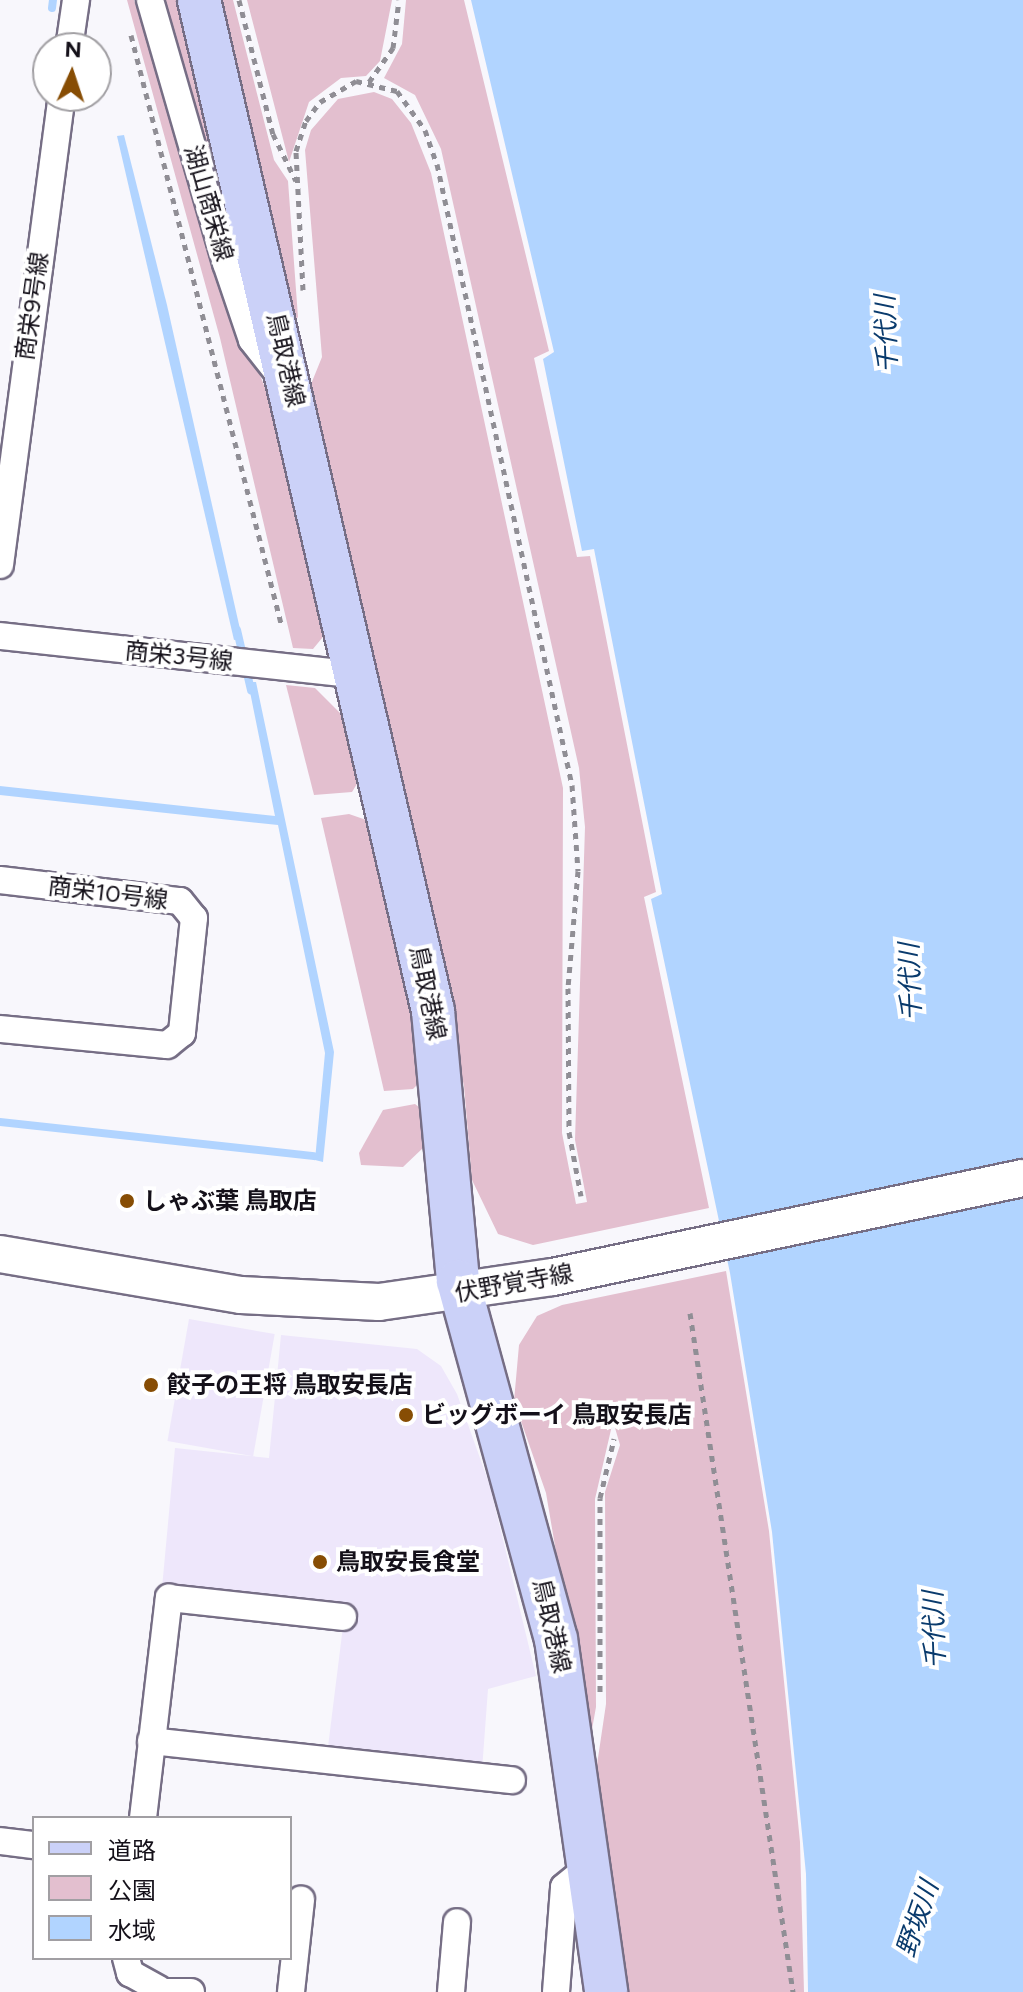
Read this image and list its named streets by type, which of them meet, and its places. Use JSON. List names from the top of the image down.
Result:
{
  "streets": {
    "main road": ["鳥取港線", "伏野覚寺線"],
    "street": [
      "湖山商栄線",
      "商栄9号線",
      "商栄3号線",
      "商栄10号線"
    ]
  },
  "crossings": [
    ["湖山商栄線", "鳥取港線"],
    ["鳥取港線", "商栄3号線"],
    ["鳥取港線", "伏野覚寺線"]
  ],
  "water": ["千代川", "野坂川"],
  "places": [
    "しゃぶ葉 鳥取店",
    "餃子の王将 鳥取安長店",
    "ビッグボーイ 鳥取安長店",
    "鳥取安長食堂"
  ],
  "legend": ["道路", "公園", "水域"],
  "north": "top"
}
